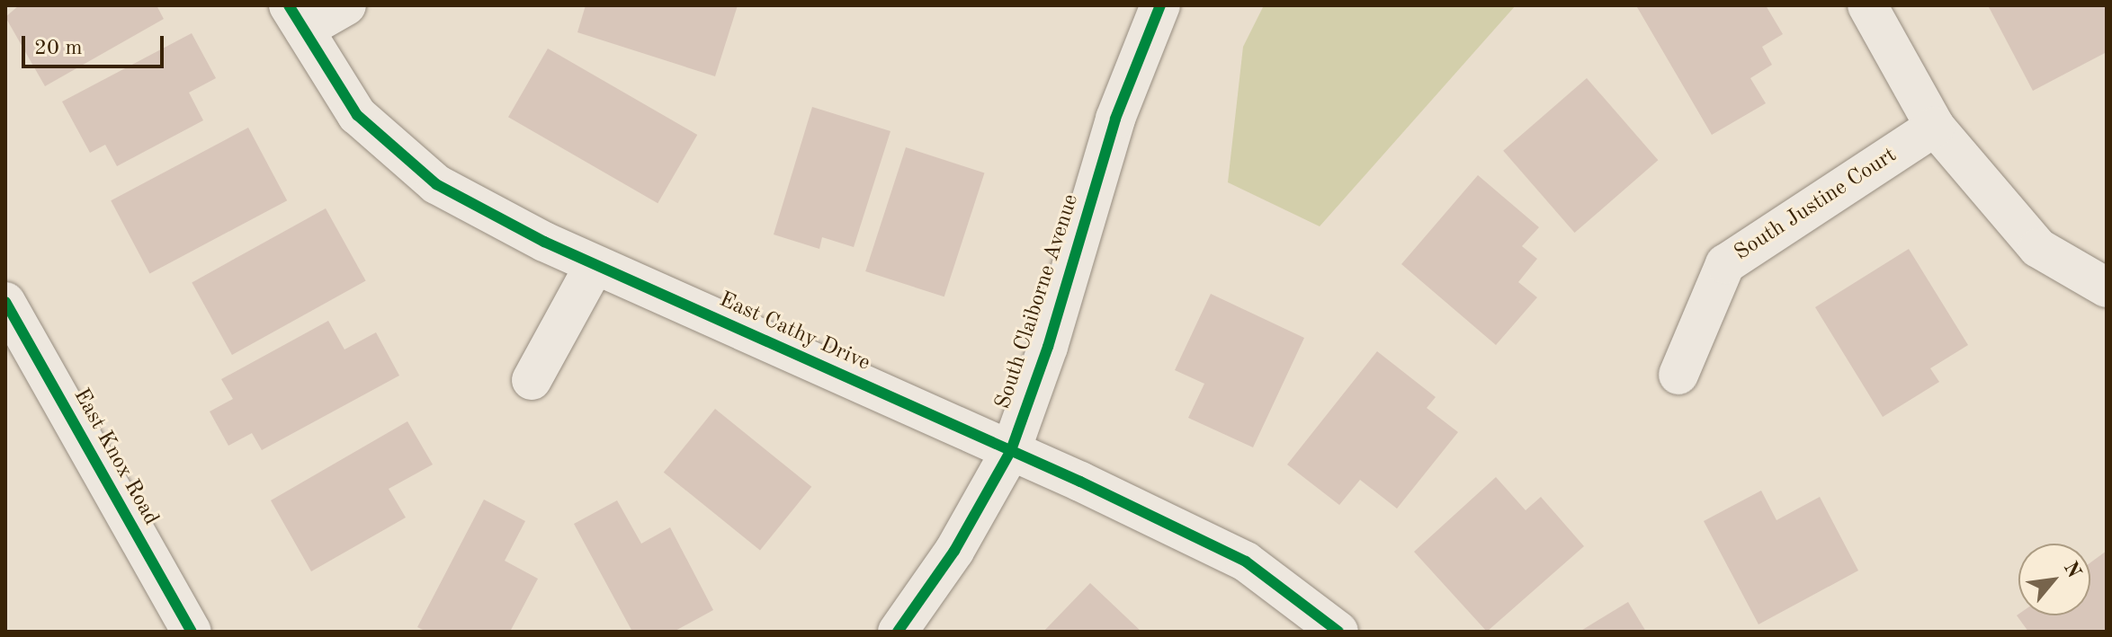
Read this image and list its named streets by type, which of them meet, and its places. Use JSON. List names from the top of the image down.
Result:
{
  "streets": {
    "street": [
      "South Justine Court",
      "South Claiborne Avenue",
      "East Cathy Drive",
      "East Knox Road"
    ]
  },
  "crossings": [
    ["South Claiborne Avenue", "East Cathy Drive"]
  ],
  "scale_bar": "20 m",
  "north": "top right"
}
